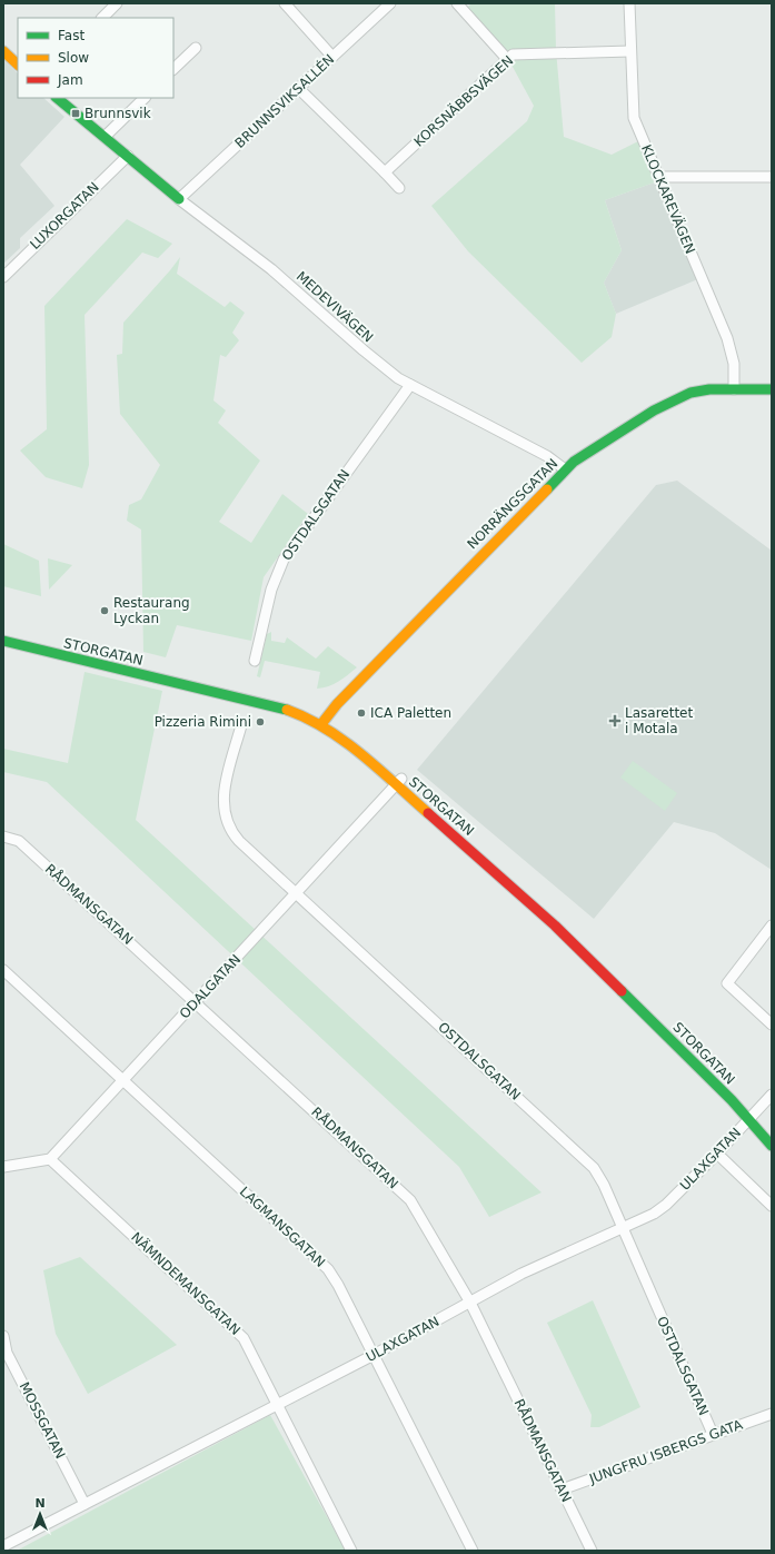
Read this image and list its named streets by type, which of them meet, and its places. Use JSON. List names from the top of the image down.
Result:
{
  "streets": {
    "main road": ["MEDEVIVÄGEN", "NORRÄNGSGATAN", "STORGATAN"],
    "street": [
      "BRUNNSVIKSALLÉN",
      "KORSNÄBBSVÄGEN",
      "KLOCKAREVÄGEN",
      "LUXORGATAN",
      "OSTDALSGATAN",
      "RÅDMANSGATAN",
      "ODALGATAN",
      "ULAXGATAN",
      "LAGMANSGATAN",
      "NÄMNDEMANSGATAN",
      "MOSSGATAN",
      "JUNGFRU ISBERGS GATA"
    ]
  },
  "crossings": [
    ["BRUNNSVIKSALLÉN", "MEDEVIVÄGEN"],
    ["KORSNÄBBSVÄGEN", "KLOCKAREVÄGEN"],
    ["KLOCKAREVÄGEN", "NORRÄNGSGATAN"],
    ["LUXORGATAN", "MEDEVIVÄGEN"],
    ["MEDEVIVÄGEN", "NORRÄNGSGATAN"],
    ["MEDEVIVÄGEN", "OSTDALSGATAN"],
    ["NORRÄNGSGATAN", "STORGATAN"],
    ["OSTDALSGATAN", "ODALGATAN"],
    ["OSTDALSGATAN", "ULAXGATAN"],
    ["OSTDALSGATAN", "JUNGFRU ISBERGS GATA"],
    ["STORGATAN", "ODALGATAN"],
    ["STORGATAN", "ULAXGATAN"],
    ["RÅDMANSGATAN", "ODALGATAN"],
    ["RÅDMANSGATAN", "ULAXGATAN"],
    ["RÅDMANSGATAN", "JUNGFRU ISBERGS GATA"],
    ["ODALGATAN", "LAGMANSGATAN"],
    ["ODALGATAN", "NÄMNDEMANSGATAN"],
    ["ULAXGATAN", "LAGMANSGATAN"],
    ["ULAXGATAN", "NÄMNDEMANSGATAN"],
    ["ULAXGATAN", "MOSSGATAN"]
  ],
  "places": {
    "transit": ["Brunnsvik"],
    "other": ["Restaurang Lyckan", "ICA Paletten", "Pizzeria Rimini"],
    "health": ["Lasarettet i Motala"]
  },
  "legend": ["Fast", "Slow", "Jam"],
  "north": "top"
}
